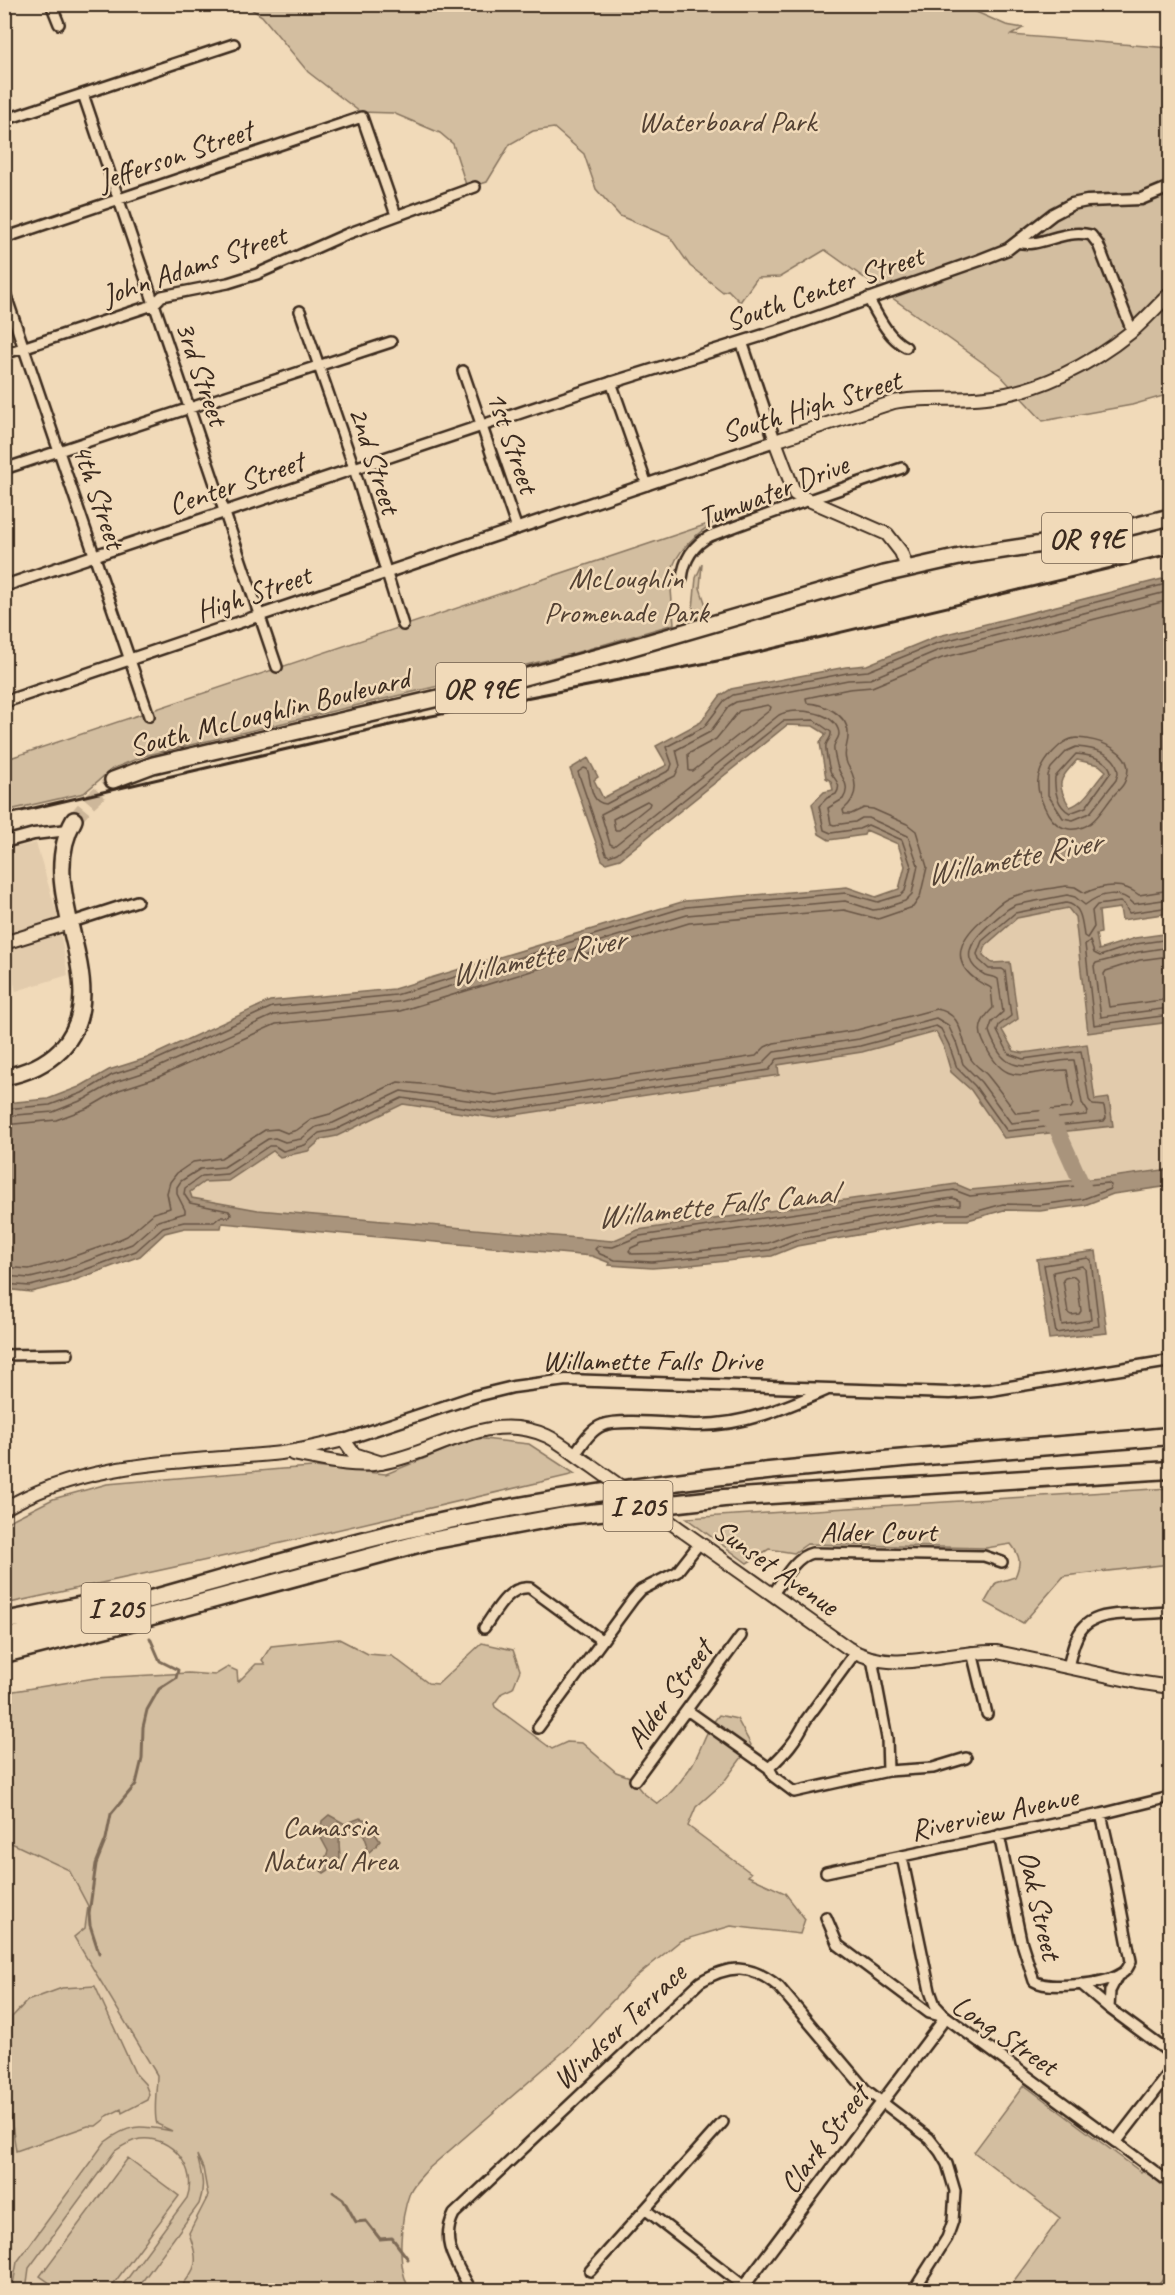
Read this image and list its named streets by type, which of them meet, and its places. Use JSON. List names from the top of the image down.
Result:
{
  "streets": {
    "highway": ["OR 99E", "South McLoughlin Boulevard", "I 205"],
    "main road": ["South High Street", "Willamette Falls Drive", "Sunset Avenue"],
    "street": [
      "Jefferson Street",
      "John Adams Street",
      "South Center Street",
      "3rd Street",
      "1st Street",
      "2nd Street",
      "Center Street",
      "Tumwater Drive",
      "4th Street",
      "High Street",
      "Alder Court",
      "Alder Street",
      "Riverview Avenue",
      "Oak Street",
      "Windsor Terrace",
      "Long Street",
      "Clark Street"
    ]
  },
  "crossings": [
    ["Jefferson Street", "John Adams Street"],
    ["Jefferson Street", "3rd Street"],
    ["John Adams Street", "3rd Street"],
    ["John Adams Street", "4th Street"],
    ["South Center Street", "1st Street"],
    ["South Center Street", "Center Street"],
    ["3rd Street", "Center Street"],
    ["3rd Street", "High Street"],
    ["South High Street", "1st Street"],
    ["South High Street", "High Street"],
    ["1st Street", "Center Street"],
    ["1st Street", "High Street"],
    ["2nd Street", "Center Street"],
    ["2nd Street", "High Street"],
    ["Center Street", "4th Street"],
    ["4th Street", "High Street"],
    ["Willamette Falls Drive", "Sunset Avenue"],
    ["Alder Court", "Sunset Avenue"],
    ["Riverview Avenue", "Oak Street"],
    ["Windsor Terrace", "Clark Street"],
    ["Long Street", "Clark Street"]
  ],
  "water": ["Willamette River", "Willamette Falls Canal"],
  "parks": ["Waterboard Park", "McLoughlin Promenade Park", "Camassia Natural Area"]
}
